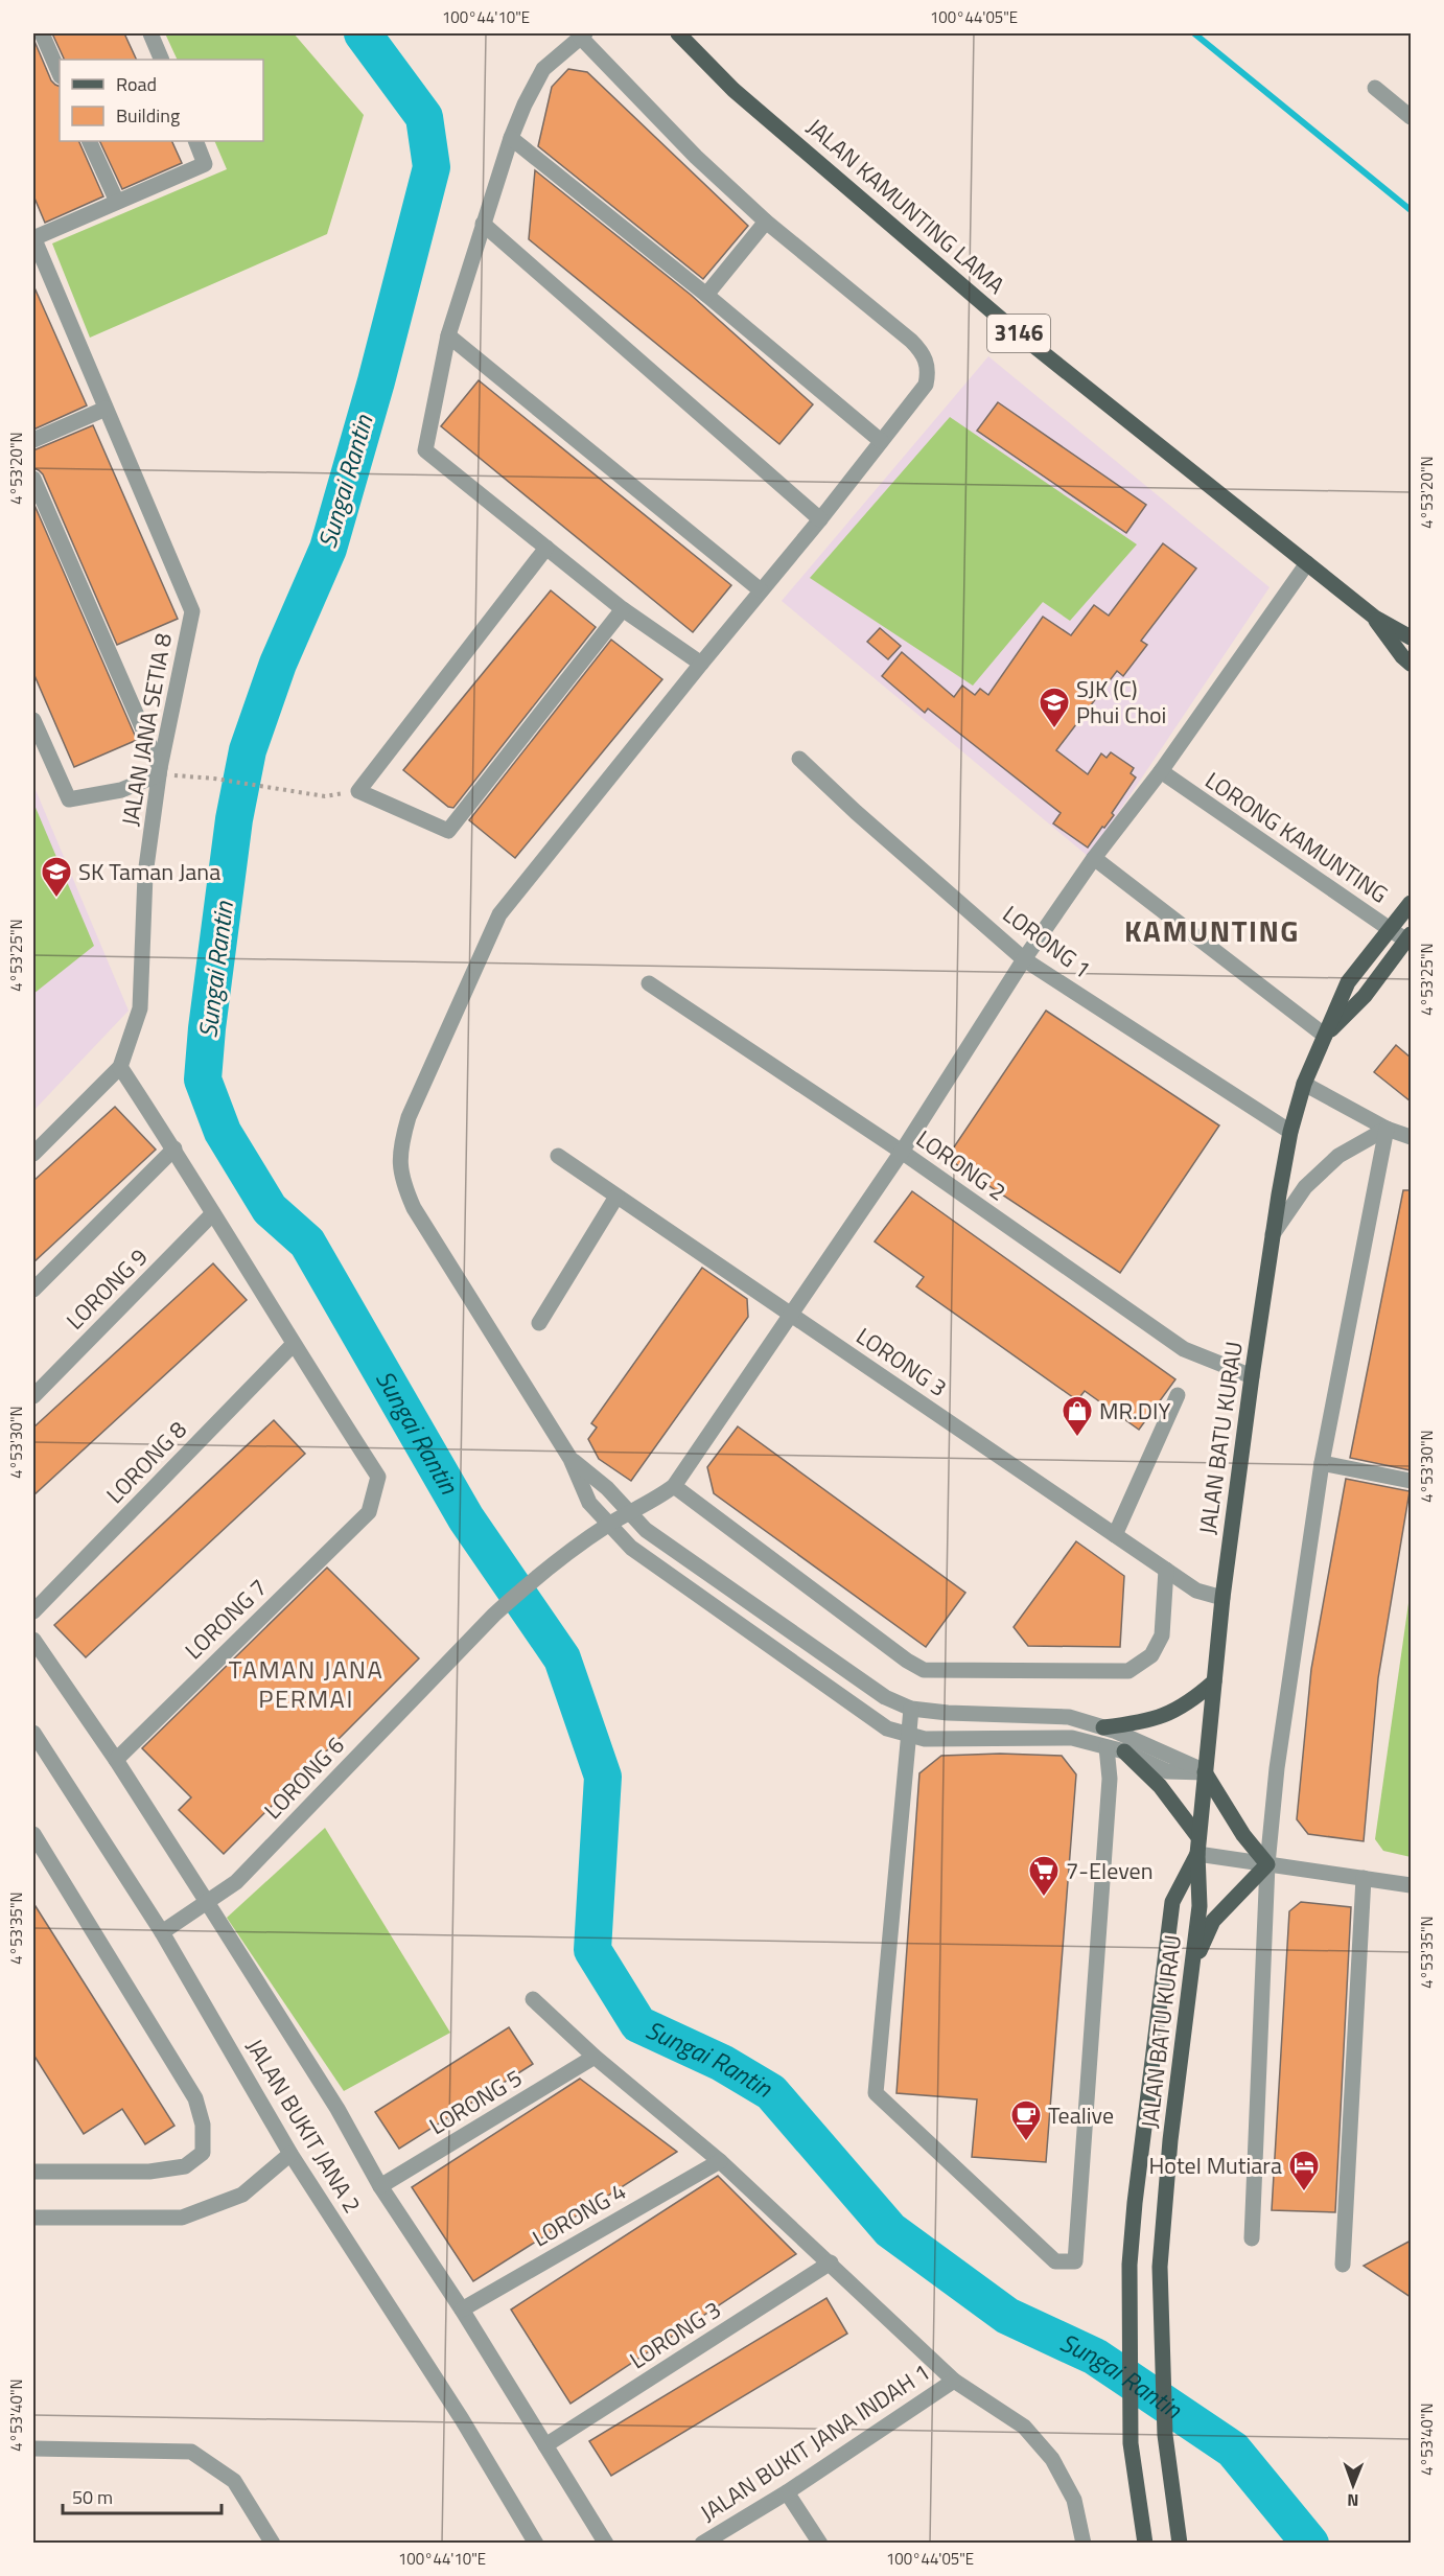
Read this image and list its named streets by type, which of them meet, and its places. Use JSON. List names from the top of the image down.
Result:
{
  "streets": {
    "main road": ["JALAN KAMUNTING LAMA", "3146", "JALAN BATU KURAU"],
    "street": [
      "JALAN JANA SETIA 8",
      "LORONG KAMUNTING",
      "LORONG 1",
      "LORONG 2",
      "LORONG 9",
      "LORONG 3",
      "LORONG 8",
      "LORONG 7",
      "LORONG 6",
      "LORONG 5",
      "JALAN BUKIT JANA 2",
      "LORONG 4",
      "JALAN BUKIT JANA INDAH 1"
    ]
  },
  "crossings": [
    ["LORONG KAMUNTING", "JALAN BATU KURAU"],
    ["LORONG 1", "JALAN BATU KURAU"],
    ["LORONG 2", "JALAN BATU KURAU"],
    ["LORONG 3", "JALAN BATU KURAU"],
    ["LORONG 8", "LORONG 7"],
    ["LORONG 6", "JALAN BUKIT JANA 2"]
  ],
  "districts": ["KAMUNTING", "TAMAN JANA PERMAI"],
  "water": ["Sungai Rantin"],
  "places": {
    "school or university": ["SJK (C) Phui Choi", "SK Taman Jana"],
    "shop": ["MR.DIY"],
    "supermarket": ["7-Eleven"],
    "cafe": ["Tealive"],
    "hotel": ["Hotel Mutiara"]
  },
  "legend": ["Road", "Building"],
  "scale_bar": "50 m",
  "north": "bottom",
  "coordinates": [
    "100°44'10\"E",
    "100°44'05\"E",
    "4°53'20\"N",
    "4°53'25\"N",
    "4°53'30\"N",
    "4°53'35\"N",
    "4°53'40\"N"
  ]
}
